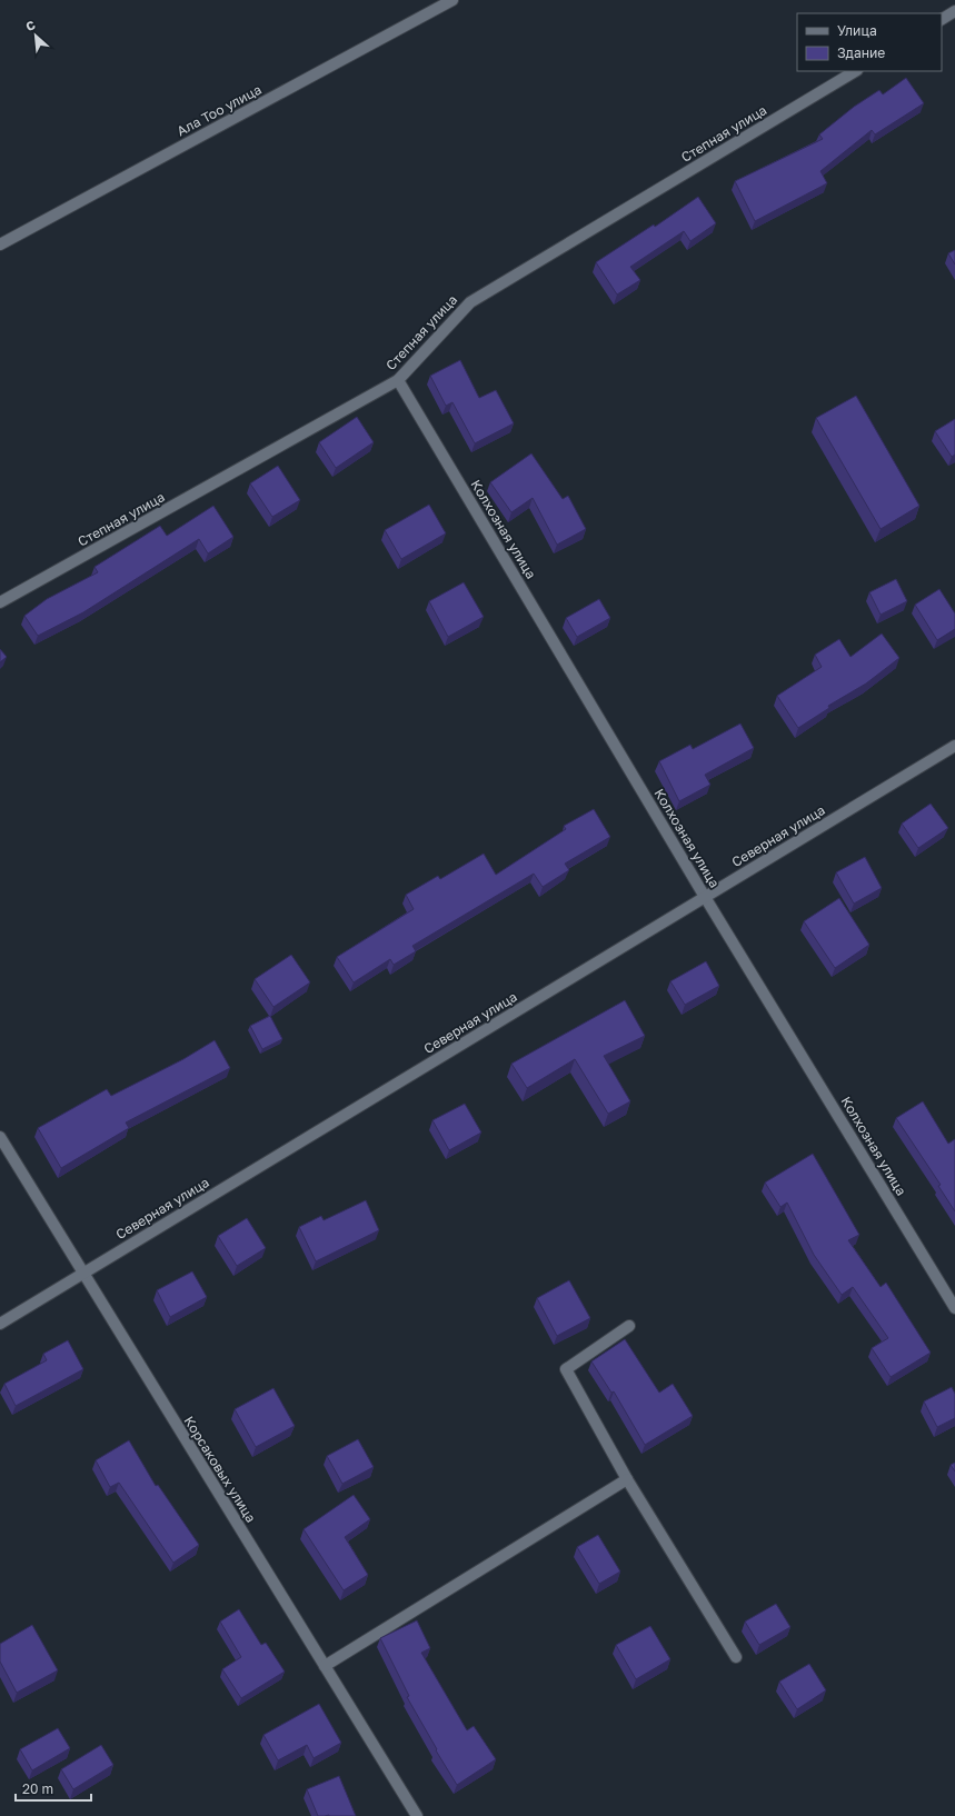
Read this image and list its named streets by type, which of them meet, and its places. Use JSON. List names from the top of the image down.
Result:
{
  "streets": {
    "street": [
      "Ала Тоо улица",
      "Степная улица",
      "Колхозная улица",
      "Северная улица",
      "Корсаковых улица"
    ]
  },
  "crossings": [
    ["Степная улица", "Колхозная улица"],
    ["Колхозная улица", "Северная улица"],
    ["Северная улица", "Корсаковых улица"]
  ],
  "legend": ["Улица", "Здание"],
  "scale_bar": "20 m",
  "north": "top left"
}
